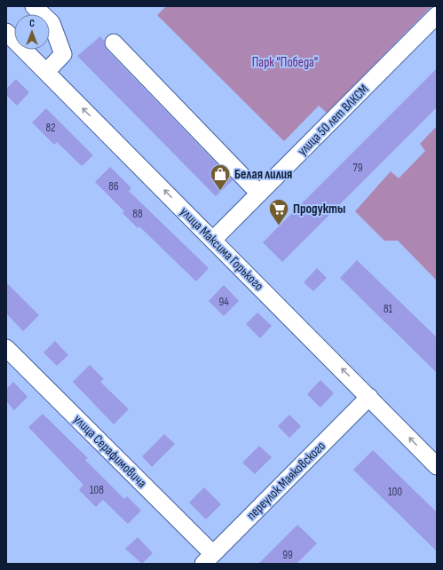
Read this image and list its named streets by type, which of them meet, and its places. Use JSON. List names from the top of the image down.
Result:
{
  "streets": {
    "street": [
      "улица 50 лет ВЛКСМ",
      "улица Максима Горького",
      "улица Серафимовича",
      "переулок Маяковского"
    ]
  },
  "crossings": [
    ["улица 50 лет ВЛКСМ", "улица Максима Горького"],
    ["улица Максима Горького", "переулок Маяковского"],
    ["улица Серафимовича", "переулок Маяковского"]
  ],
  "parks": ["Парк \"Победа\""],
  "places": {
    "shop": ["Белая лилия"],
    "supermarket": ["Продукты"]
  },
  "house_numbers": [
    "82",
    "79",
    "86",
    "88",
    "94",
    "81",
    "108",
    "100",
    "99"
  ],
  "north": "top"
}
